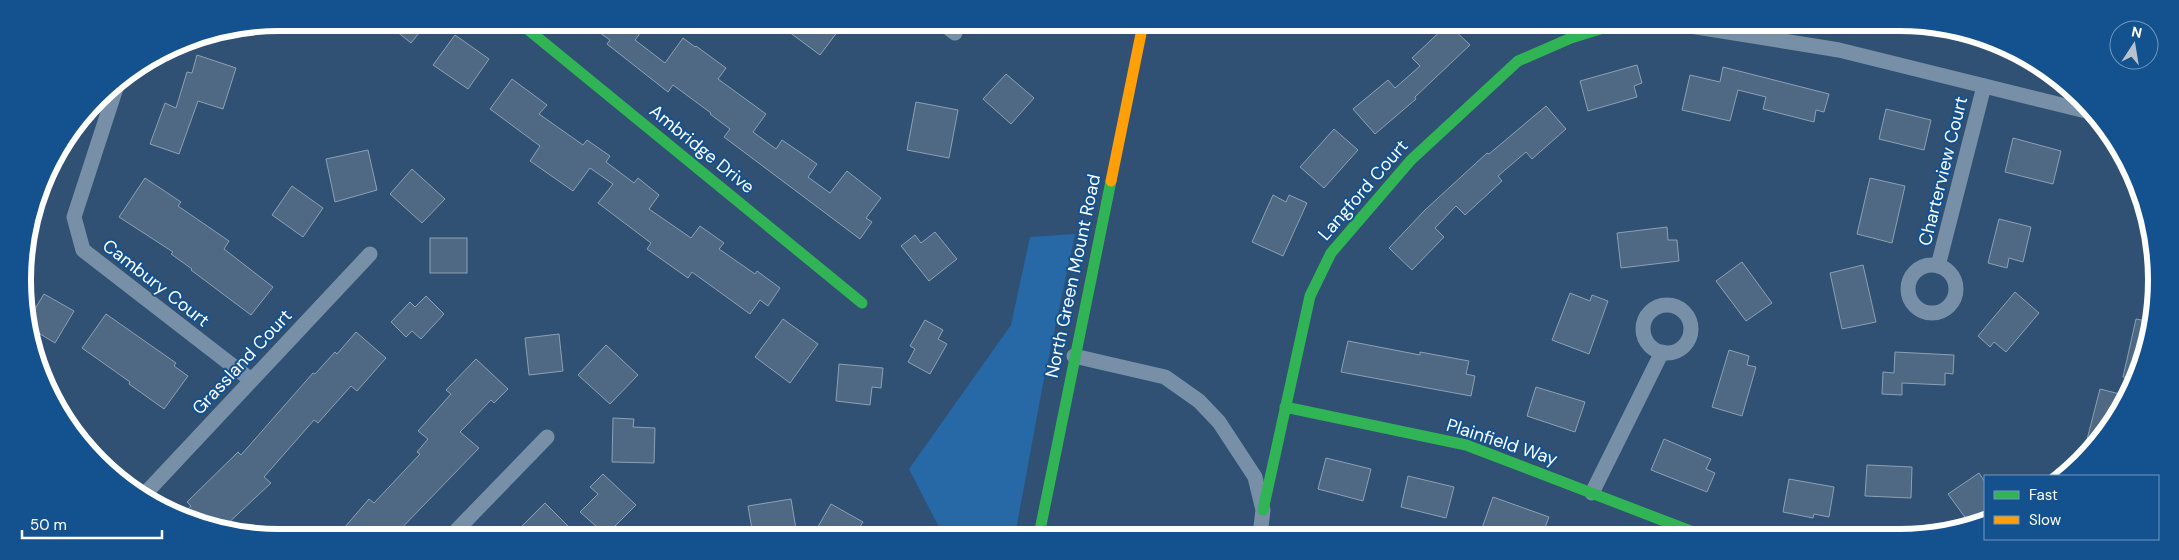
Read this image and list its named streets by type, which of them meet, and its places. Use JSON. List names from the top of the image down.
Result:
{
  "streets": {
    "street": [
      "Ambridge Drive",
      "Charterview Court",
      "Langford Court",
      "North Green Mount Road",
      "Cambury Court",
      "Grassland Court",
      "Plainfield Way"
    ]
  },
  "crossings": [
    ["Langford Court", "Plainfield Way"],
    ["Cambury Court", "Grassland Court"]
  ],
  "legend": ["Fast", "Slow"],
  "scale_bar": "50 m",
  "north": "top"
}
